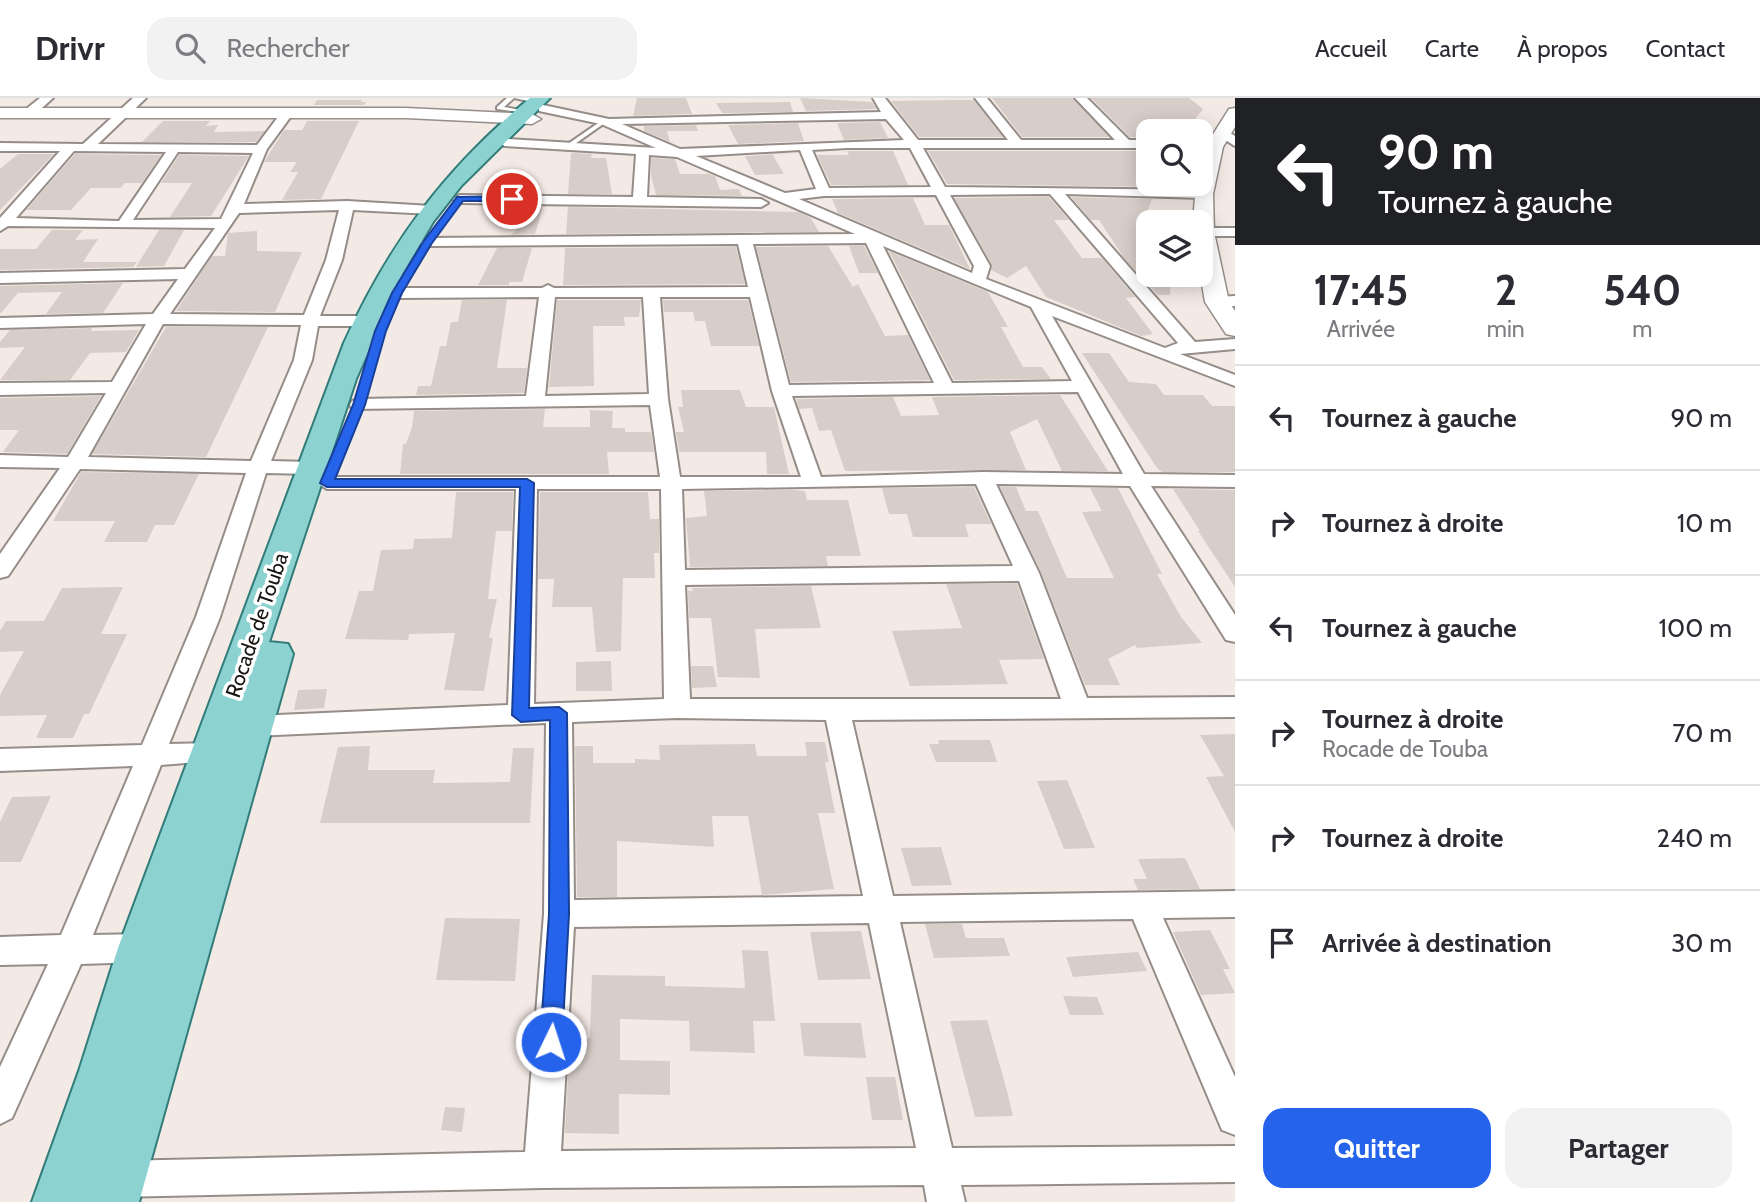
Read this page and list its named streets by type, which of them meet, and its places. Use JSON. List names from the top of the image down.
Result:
{
  "streets": {
    "main road": ["Rocade de Touba"]
  },
  "page": {
    "header": "Drivr",
    "search": "Rechercher",
    "nav": [
      "Accueil",
      "Carte",
      "À propos",
      "Contact"
    ],
    "turn": ["90 m", "Tournez à gauche"],
    "eta": [
      "17:45",
      "Arrivée",
      "2",
      "min",
      "540",
      "m"
    ],
    "list": [
      {
        "name": "Tournez à gauche",
        "value": "90 m"
      },
      {
        "name": "Tournez à droite",
        "value": "10 m"
      },
      {
        "name": "Tournez à gauche",
        "value": "100 m"
      },
      {
        "name": "Tournez à droite",
        "note": "Rocade de Touba",
        "value": "70 m"
      },
      {
        "name": "Tournez à droite",
        "value": "240 m"
      },
      {
        "name": "Arrivée à destination",
        "value": "30 m"
      }
    ],
    "buttons": ["Quitter", "Partager"]
  }
}
